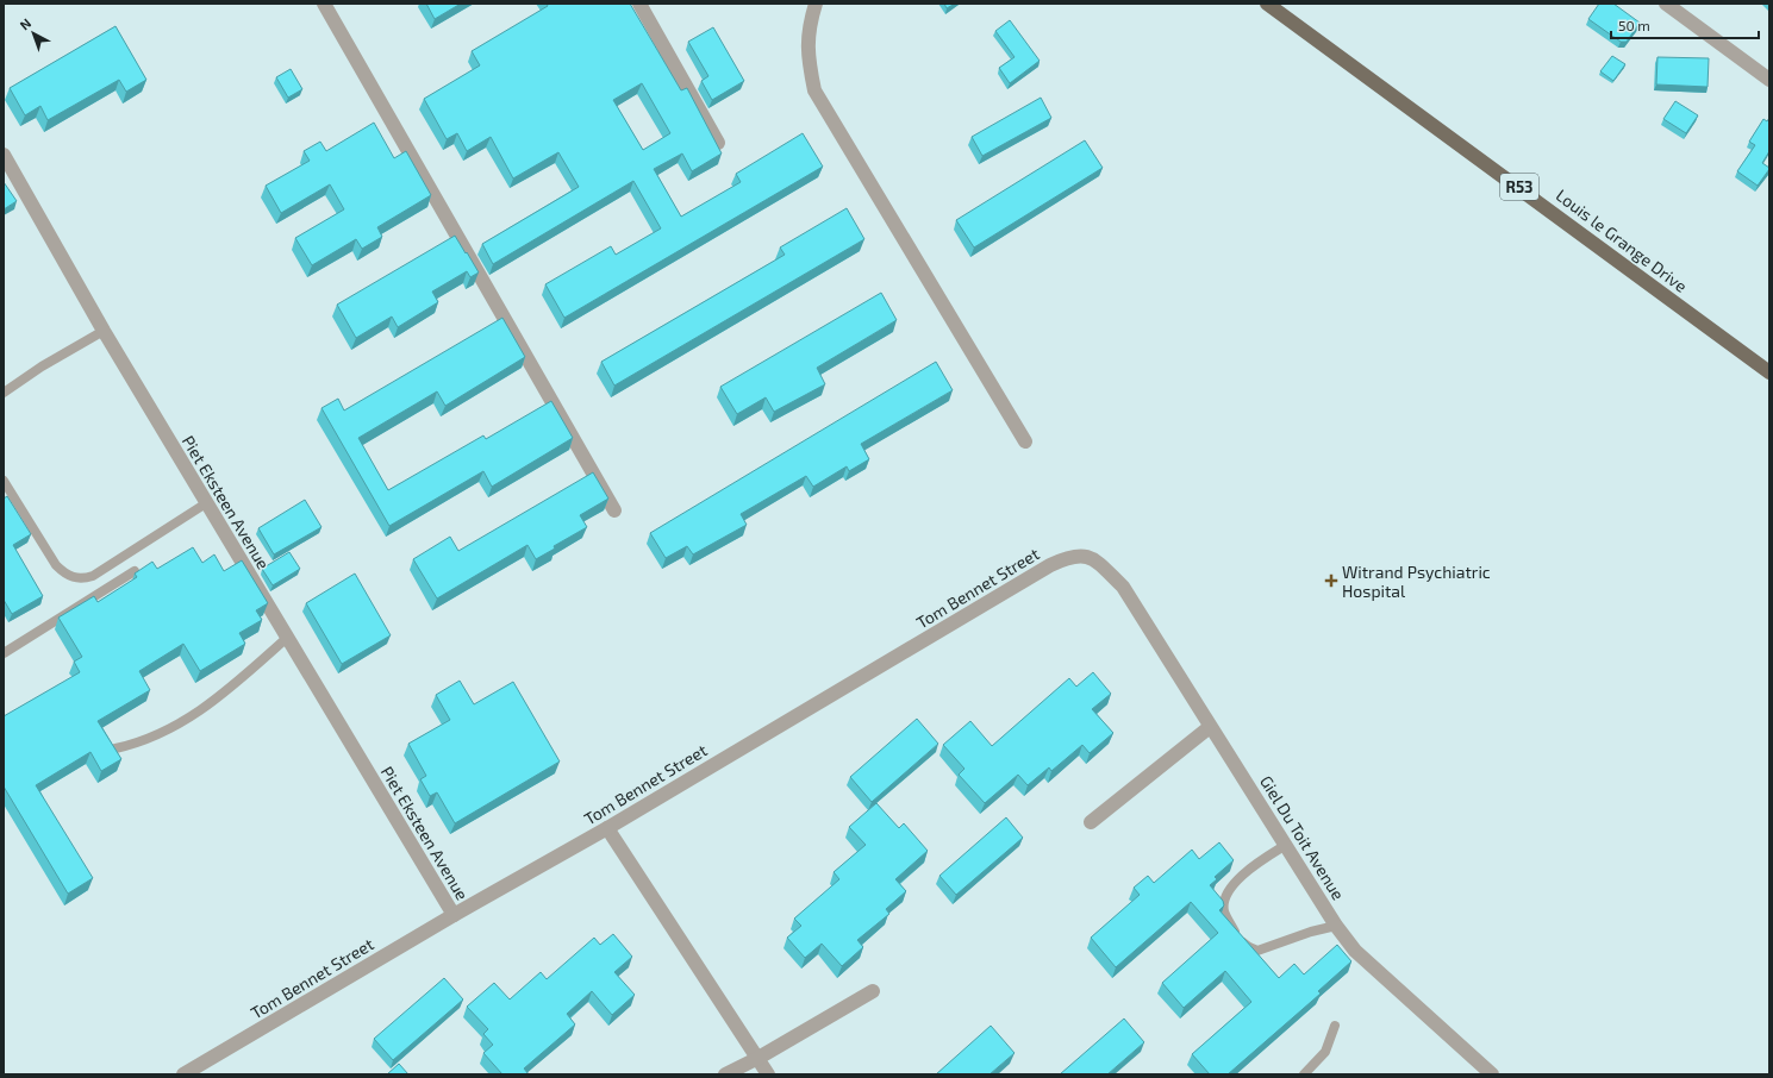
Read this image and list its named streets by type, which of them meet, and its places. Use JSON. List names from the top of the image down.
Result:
{
  "streets": {
    "main road": ["R53", "Louis le Grange Drive"],
    "street": ["Piet Eksteen Avenue", "Tom Bennet Street", "Giel Du Toit Avenue"]
  },
  "crossings": [
    ["Piet Eksteen Avenue", "Tom Bennet Street"],
    ["Tom Bennet Street", "Giel Du Toit Avenue"]
  ],
  "places": {
    "health": ["Witrand Psychiatric Hospital"]
  },
  "scale_bar": "50 m",
  "north": "top left"
}
